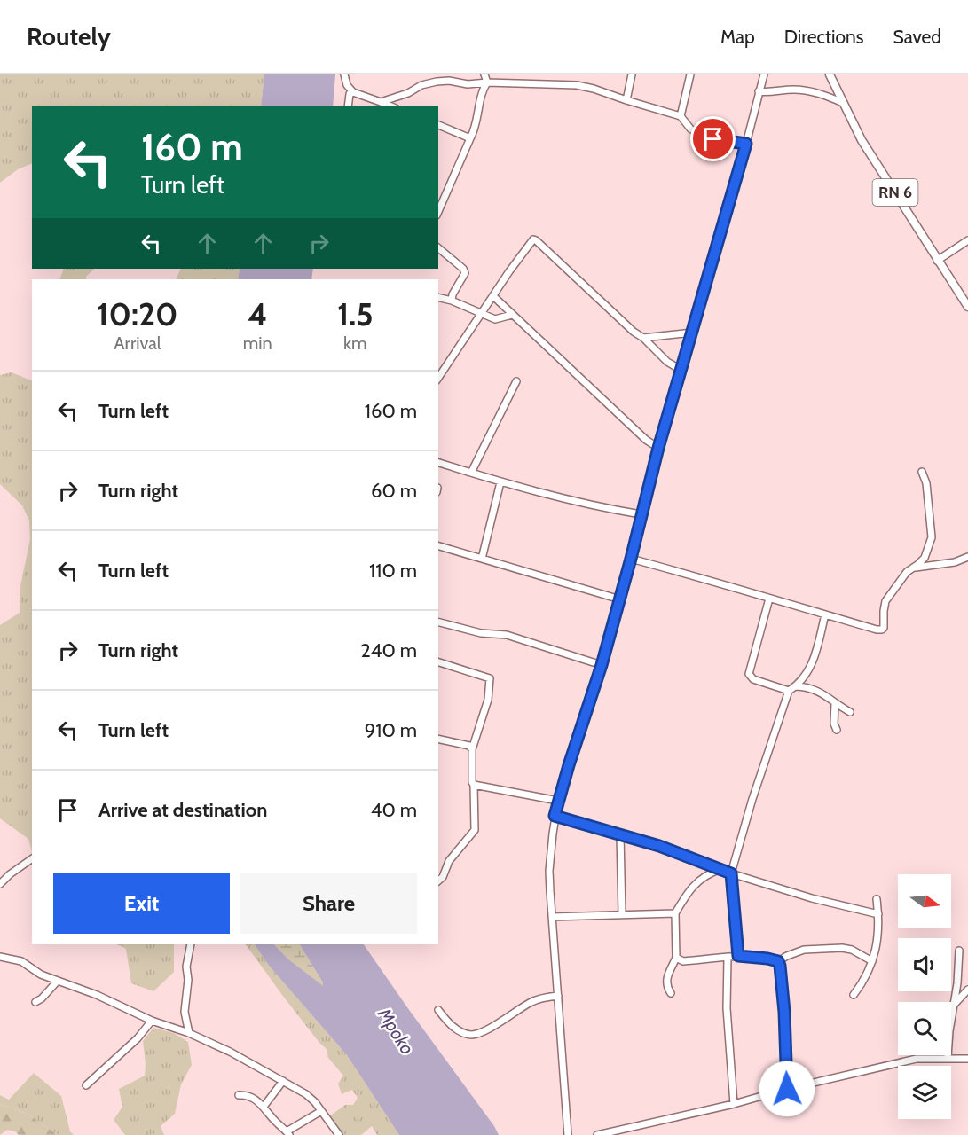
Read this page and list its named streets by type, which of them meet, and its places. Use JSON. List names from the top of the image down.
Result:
{
  "streets": {
    "main road": ["RN 6"]
  },
  "water": ["Mpoko"],
  "north": "right",
  "page": {
    "header": "Routely",
    "nav": ["Map", "Directions", "Saved"],
    "turn": ["160 m", "Turn left"],
    "eta": [
      "10:20",
      "Arrival",
      "4",
      "min",
      "1.5",
      "km"
    ],
    "list": [
      {
        "name": "Turn left",
        "value": "160 m"
      },
      {
        "name": "Turn right",
        "value": "60 m"
      },
      {
        "name": "Turn left",
        "value": "110 m"
      },
      {
        "name": "Turn right",
        "value": "240 m"
      },
      {
        "name": "Turn left",
        "value": "910 m"
      },
      {
        "name": "Arrive at destination",
        "value": "40 m"
      }
    ],
    "buttons": ["Exit", "Share"]
  }
}
